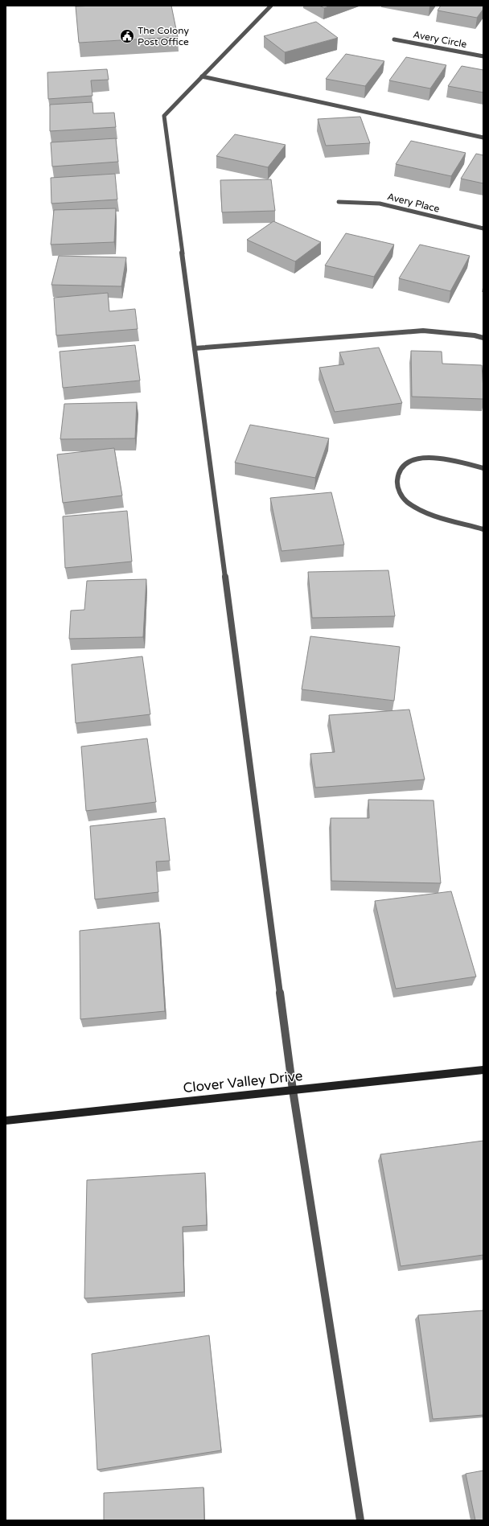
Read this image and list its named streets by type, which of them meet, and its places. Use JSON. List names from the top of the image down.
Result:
{
  "streets": {
    "street": ["Avery Circle", "Avery Place", "Clover Valley Drive"]
  },
  "places": {
    "public building": ["The Colony Post Office"]
  }
}
